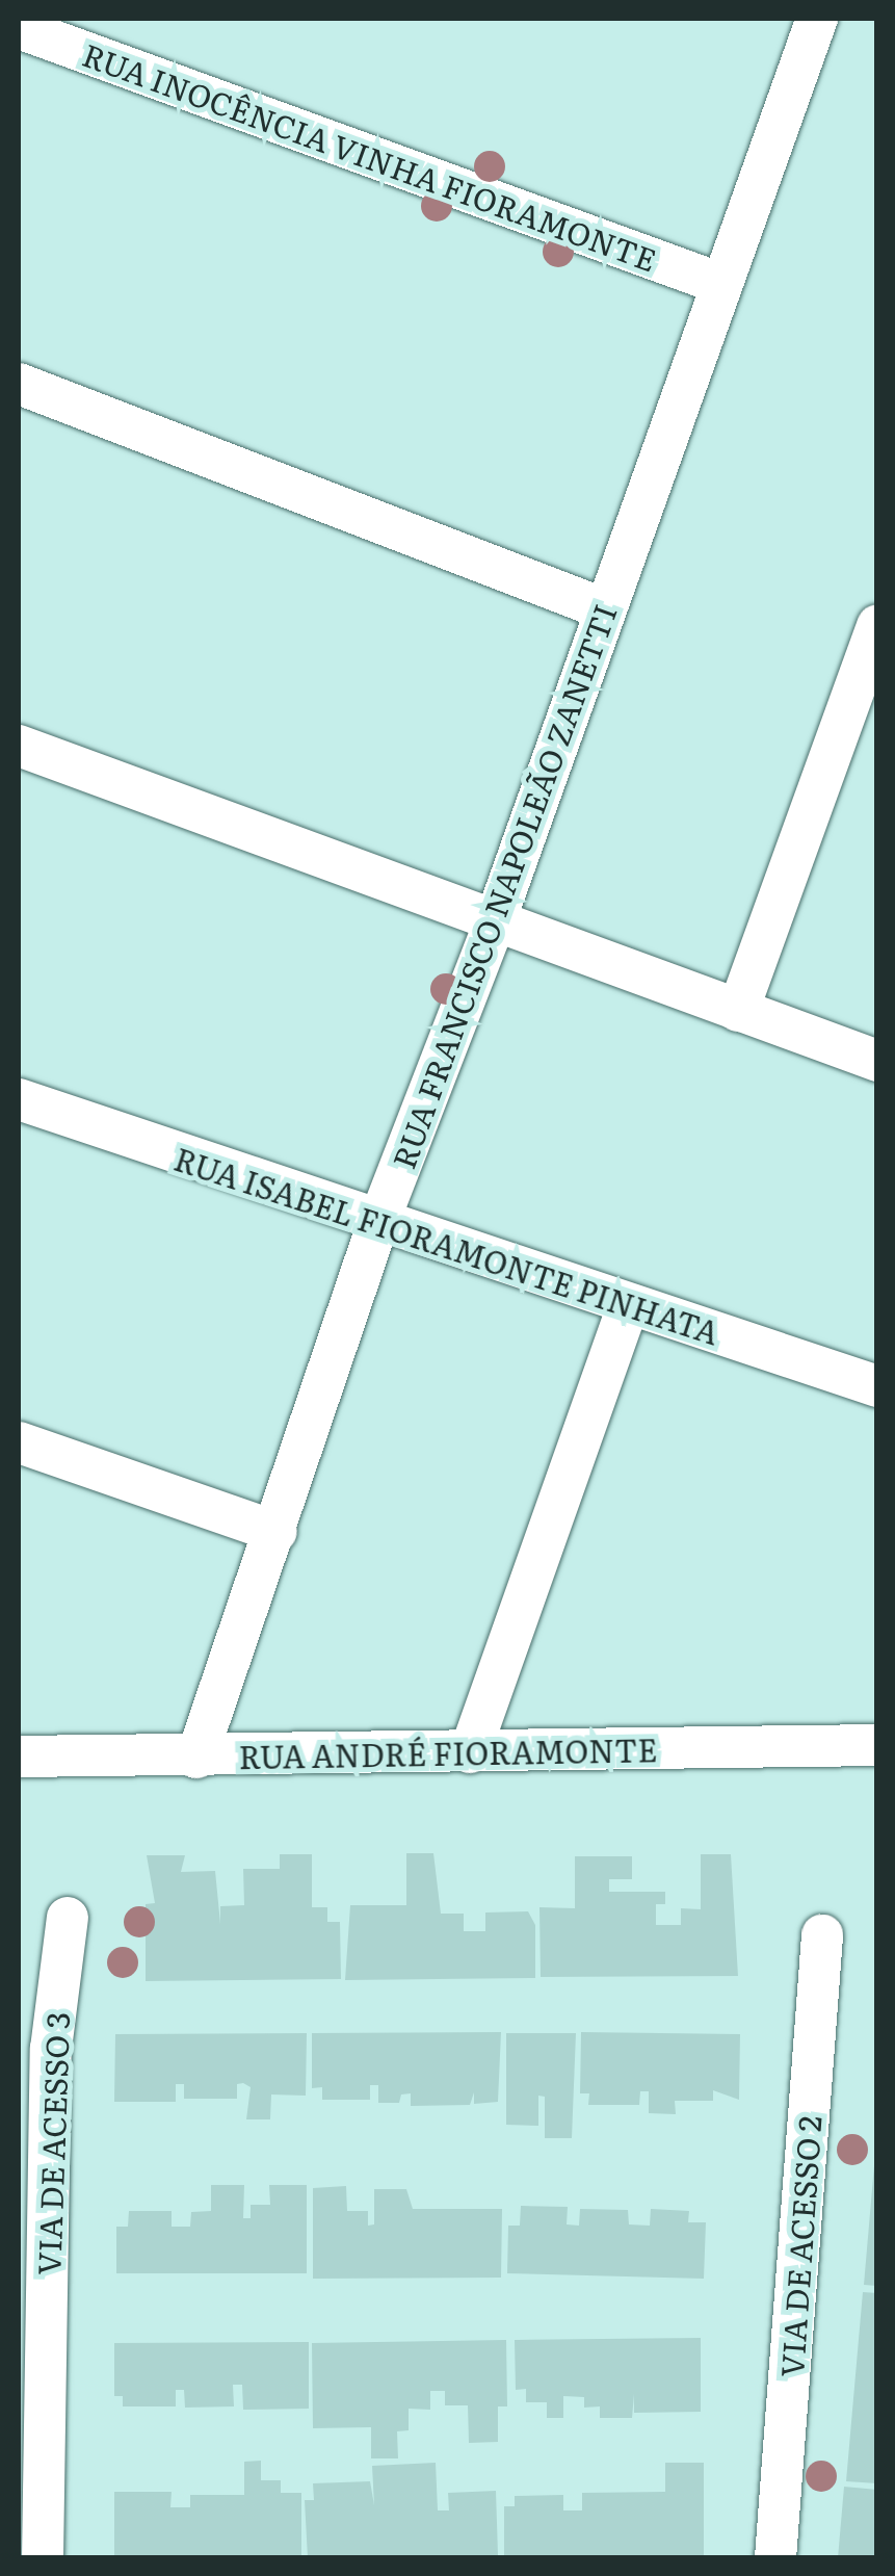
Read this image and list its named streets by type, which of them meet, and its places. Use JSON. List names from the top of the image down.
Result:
{
  "streets": {
    "street": [
      "RUA INOCÊNCIA VINHA FIORAMONTE",
      "RUA FRANCISCO NAPOLEÃO ZANETTI",
      "RUA ISABEL FIORAMONTE PINHATA",
      "RUA ANDRÉ FIORAMONTE",
      "VIA DE ACESSO 3",
      "VIA DE ACESSO 2"
    ]
  },
  "crossings": [
    ["RUA INOCÊNCIA VINHA FIORAMONTE", "RUA FRANCISCO NAPOLEÃO ZANETTI"],
    ["RUA FRANCISCO NAPOLEÃO ZANETTI", "RUA ISABEL FIORAMONTE PINHATA"],
    ["RUA FRANCISCO NAPOLEÃO ZANETTI", "RUA ANDRÉ FIORAMONTE"]
  ]
}
